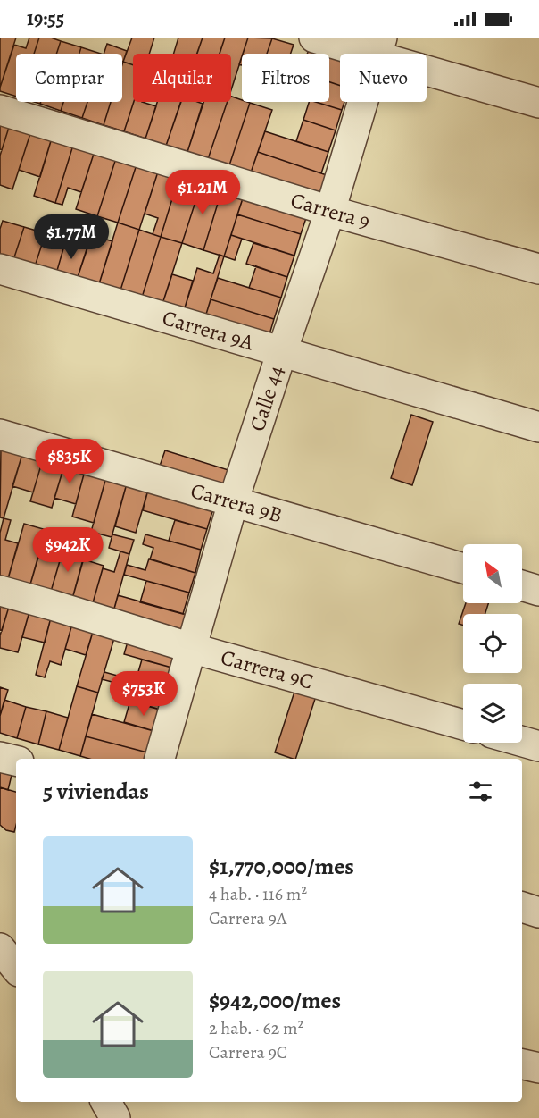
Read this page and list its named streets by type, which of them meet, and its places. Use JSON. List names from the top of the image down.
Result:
{
  "streets": {
    "street": [
      "Carrera 9",
      "Carrera 9A",
      "Calle 44",
      "Carrera 9B",
      "Carrera 9C"
    ]
  },
  "crossings": [
    ["Carrera 9", "Calle 44"],
    ["Carrera 9A", "Calle 44"],
    ["Calle 44", "Carrera 9B"],
    ["Calle 44", "Carrera 9C"]
  ],
  "north": "top left",
  "page": {
    "status": "19:55",
    "chip": [
      "Comprar",
      "Alquilar",
      "Filtros",
      "Nuevo"
    ],
    "price": [
      "$1.21M",
      "$1.77M",
      "$835K",
      "$942K",
      "$753K"
    ],
    "heading": "5 viviendas",
    "list": [
      {
        "name": "$1,770,000/mes",
        "note": "4 hab. · 116 m² · Carrera 9A"
      },
      {
        "name": "$942,000/mes",
        "note": "2 hab. · 62 m² · Carrera 9C"
      }
    ]
  }
}
